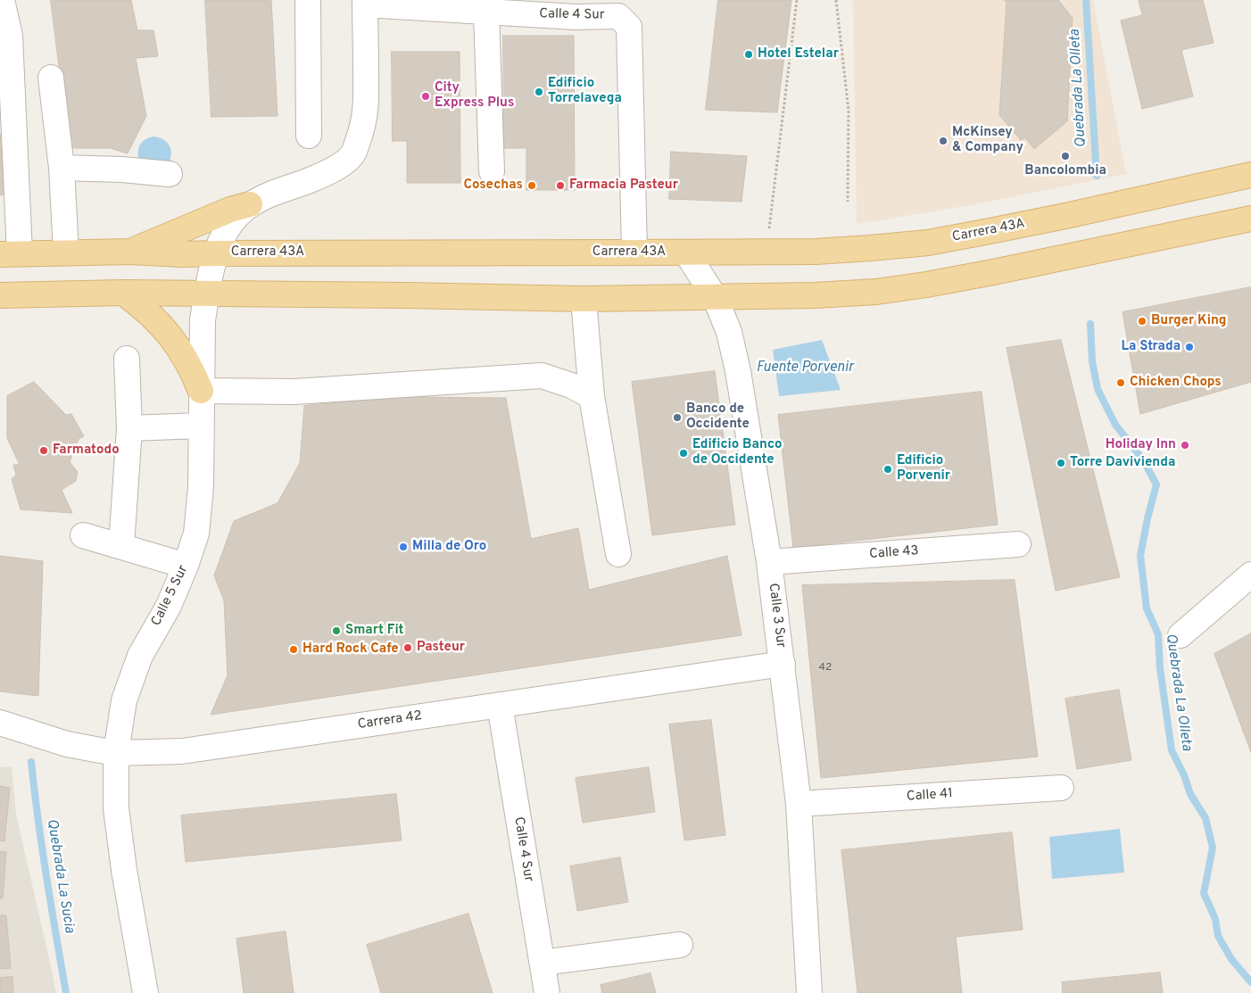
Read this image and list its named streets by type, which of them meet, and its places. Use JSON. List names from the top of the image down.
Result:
{
  "streets": {
    "main road": ["Carrera 43A"],
    "street": [
      "Calle 4 Sur",
      "Calle 43",
      "Calle 5 Sur",
      "Calle 3 Sur",
      "Carrera 42",
      "Calle 41"
    ]
  },
  "crossings": [
    ["Calle 4 Sur", "Carrera 43A"],
    ["Calle 4 Sur", "Calle 5 Sur"],
    ["Calle 4 Sur", "Carrera 42"],
    ["Carrera 43A", "Calle 5 Sur"],
    ["Carrera 43A", "Calle 3 Sur"],
    ["Calle 43", "Calle 3 Sur"],
    ["Calle 5 Sur", "Carrera 42"],
    ["Calle 3 Sur", "Carrera 42"],
    ["Calle 3 Sur", "Calle 41"]
  ],
  "water": ["Quebrada La Olleta", "Fuente Porvenir", "Quebrada La Sucia"],
  "places": [
    "Hotel Estelar",
    "Edificio Torrelavega",
    "City Express Plus",
    "McKinsey & Company",
    "Bancolombia",
    "Cosechas",
    "Farmacia Pasteur",
    "Burger King",
    "La Strada",
    "Chicken Chops",
    "Banco de Occidente",
    "Holiday Inn",
    "Farmatodo",
    "Edificio Banco de Occidente",
    "Torre Davivienda",
    "Edificio Porvenir",
    "Milla de Oro",
    "Smart Fit",
    "Pasteur",
    "Hard Rock Cafe"
  ],
  "house_numbers": ["42"]
}
